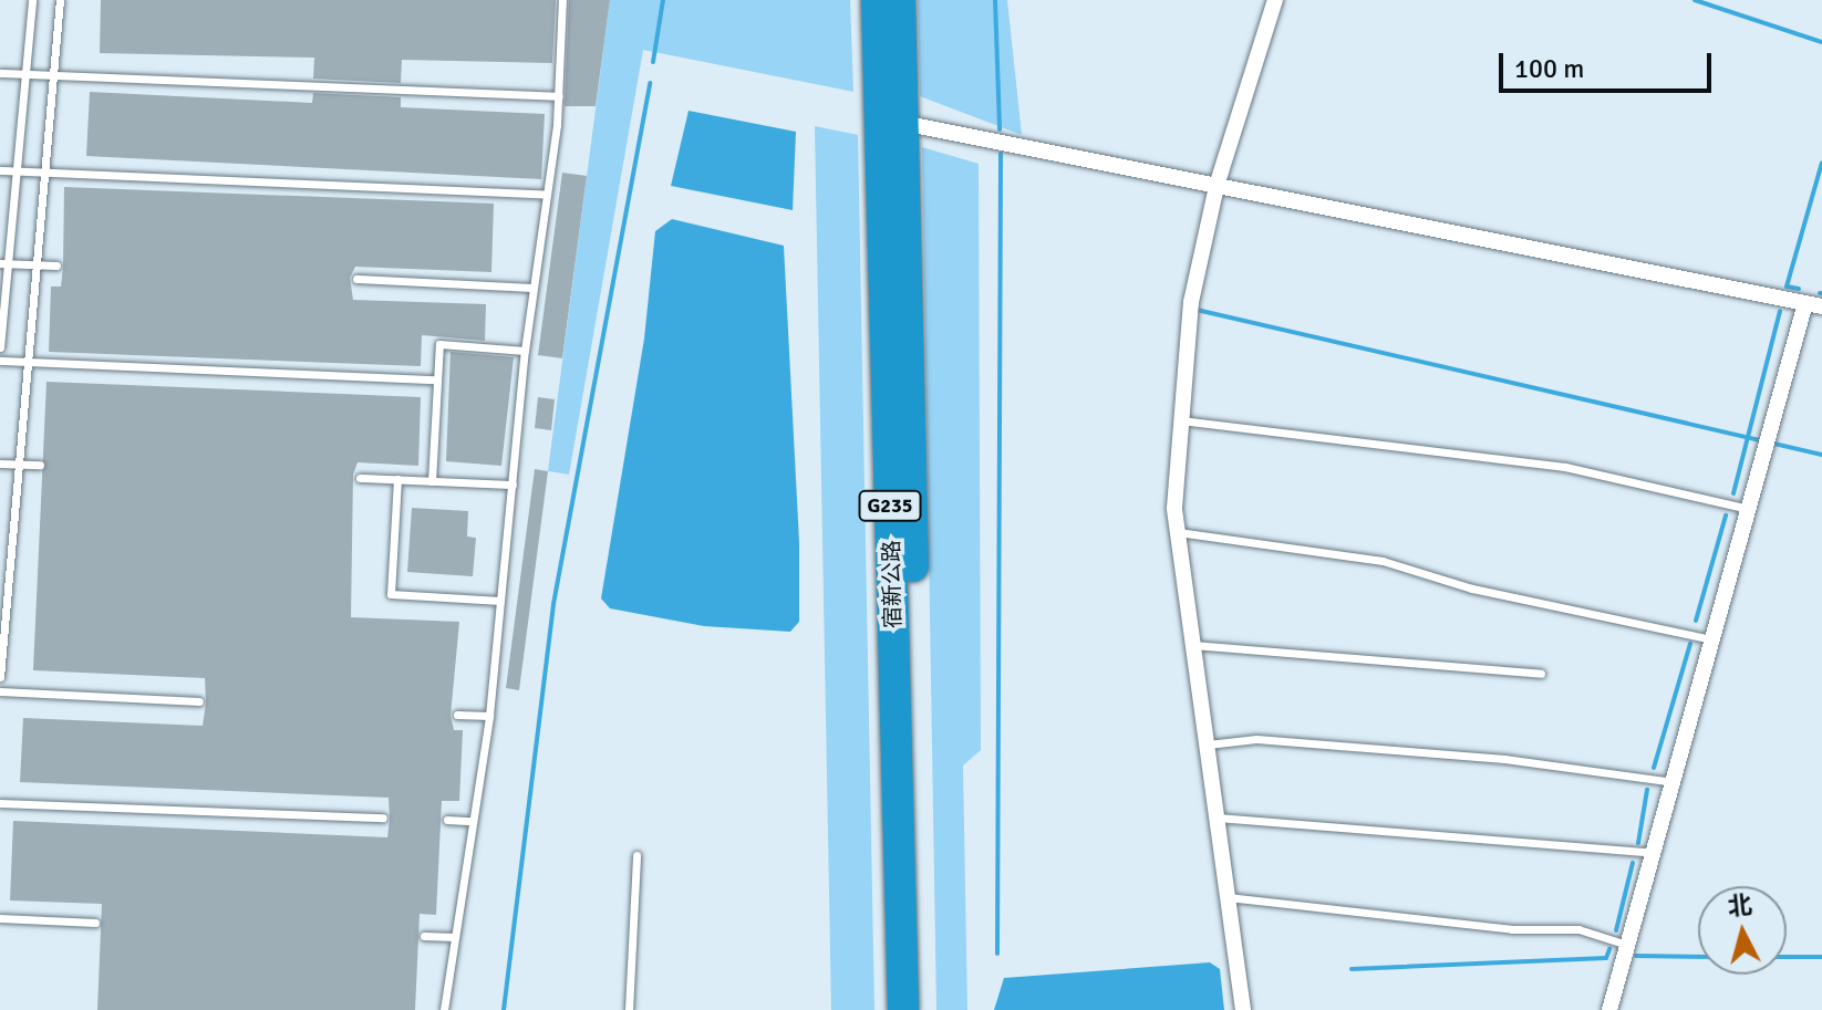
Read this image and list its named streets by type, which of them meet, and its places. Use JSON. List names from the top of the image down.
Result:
{
  "streets": {
    "highway": ["G235", "宿新公路"]
  },
  "scale_bar": "100 m",
  "north": "top"
}
